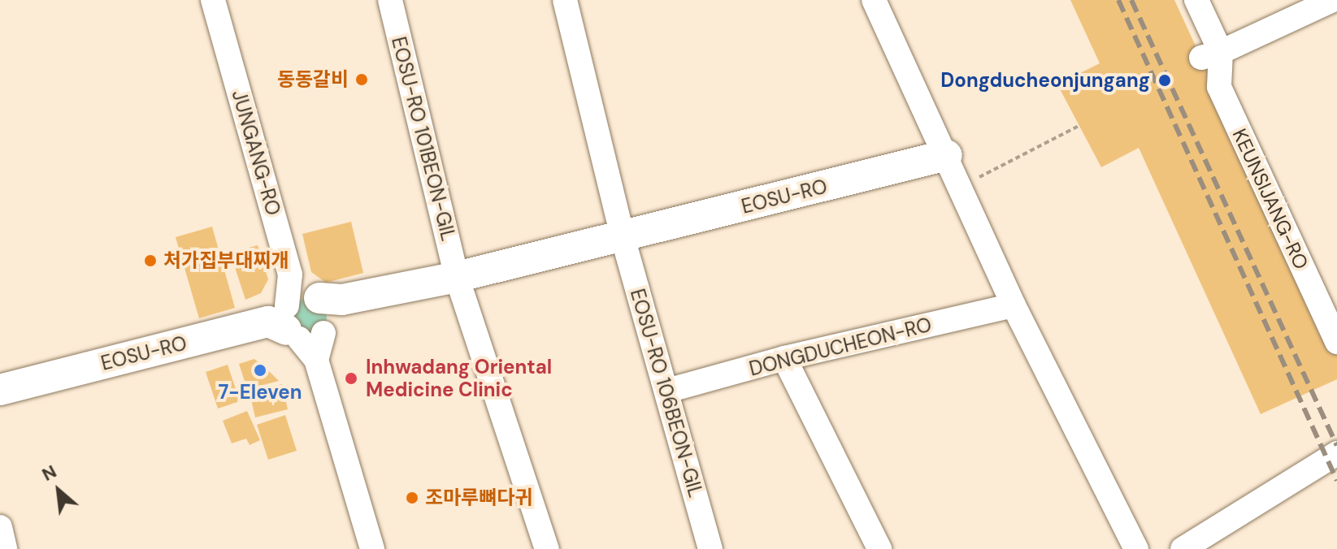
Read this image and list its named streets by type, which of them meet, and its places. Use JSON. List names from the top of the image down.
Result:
{
  "streets": {
    "main road": ["EOSU-RO"],
    "street": [
      "EOSU-RO 101BEON-GIL",
      "JUNGANG-RO",
      "KEUNSIJANG-RO",
      "DONGDUCHEON-RO",
      "EOSU-RO 106BEON-GIL"
    ]
  },
  "crossings": [
    ["EOSU-RO 101BEON-GIL", "EOSU-RO"],
    ["JUNGANG-RO", "EOSU-RO"],
    ["EOSU-RO", "EOSU-RO 106BEON-GIL"],
    ["DONGDUCHEON-RO", "EOSU-RO 106BEON-GIL"]
  ],
  "places": [
    "동동갈비",
    "Dongducheonjungang",
    "처가집부대찌개",
    "7-Eleven",
    "Inhwadang Oriental Medicine Clinic",
    "조마루뼈다귀"
  ],
  "north": "top left"
}
